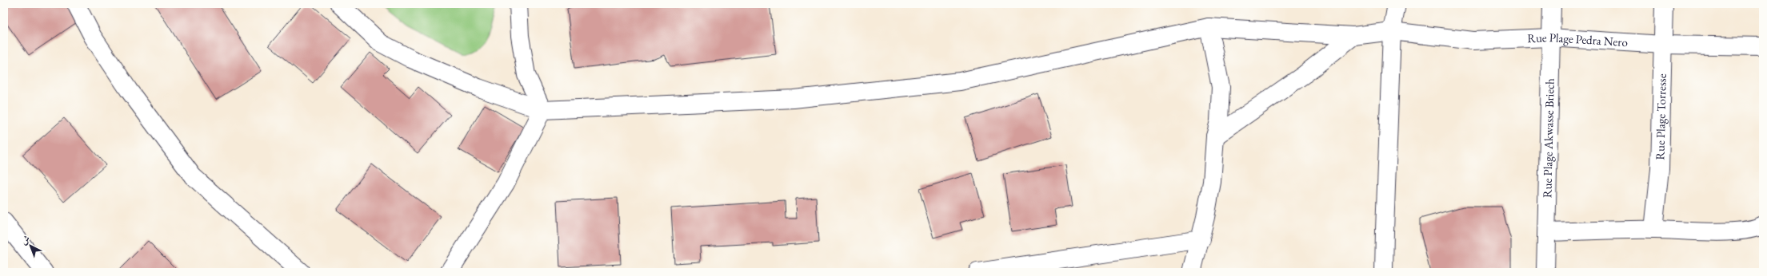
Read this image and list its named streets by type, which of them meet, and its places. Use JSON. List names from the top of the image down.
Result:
{
  "streets": {
    "street": ["Rue Plage Pedra Nero", "Rue Plage Torresse", "Rue Plage Akwasse Briech"]
  },
  "crossings": [
    ["Rue Plage Pedra Nero", "Rue Plage Torresse"],
    ["Rue Plage Pedra Nero", "Rue Plage Akwasse Briech"]
  ],
  "north": "top left"
}
